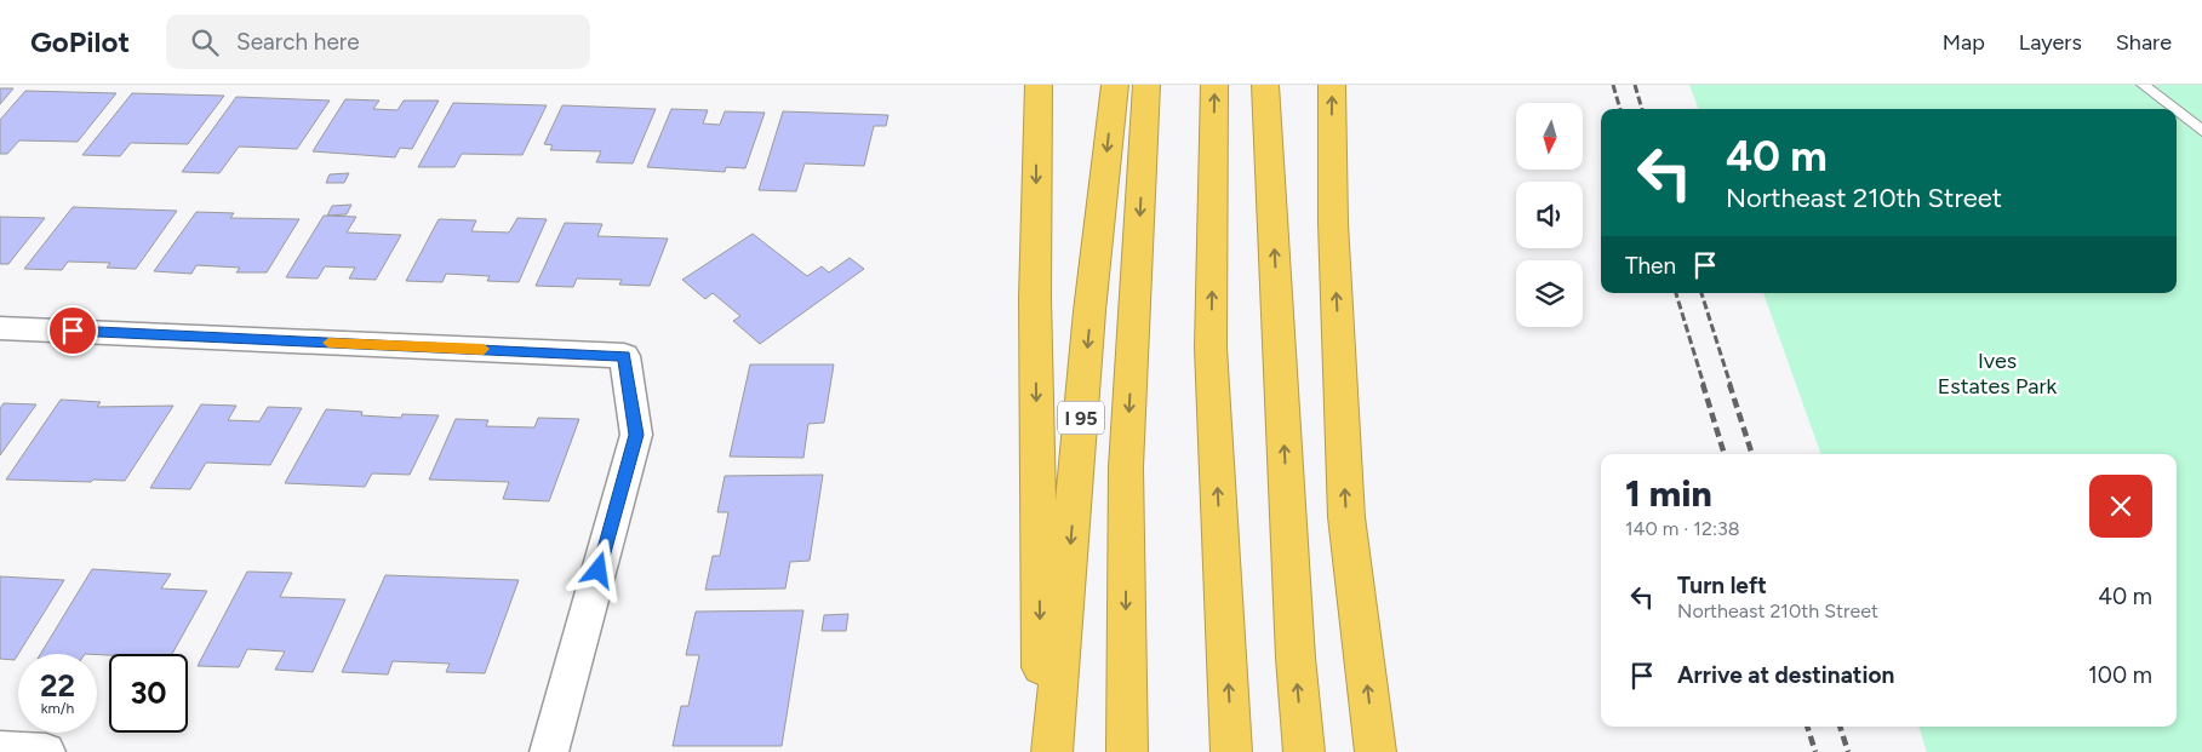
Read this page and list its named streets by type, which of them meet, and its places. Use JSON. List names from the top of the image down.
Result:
{
  "streets": {
    "highway": ["I 95"]
  },
  "parks": ["Ives Estates Park"],
  "north": "bottom",
  "page": {
    "header": "GoPilot",
    "search": "Search here",
    "nav": ["Map", "Layers", "Share"],
    "turn": ["40 m", "Northeast 210th Street"],
    "then": "Then",
    "heading": ["1 min", "140 m · 12:38"],
    "list": [
      {
        "name": "Turn left",
        "note": "Northeast 210th Street",
        "value": "40 m"
      },
      {
        "name": "Arrive at destination",
        "value": "100 m"
      }
    ],
    "speed": "22 km/h",
    "limit": "30"
  }
}
